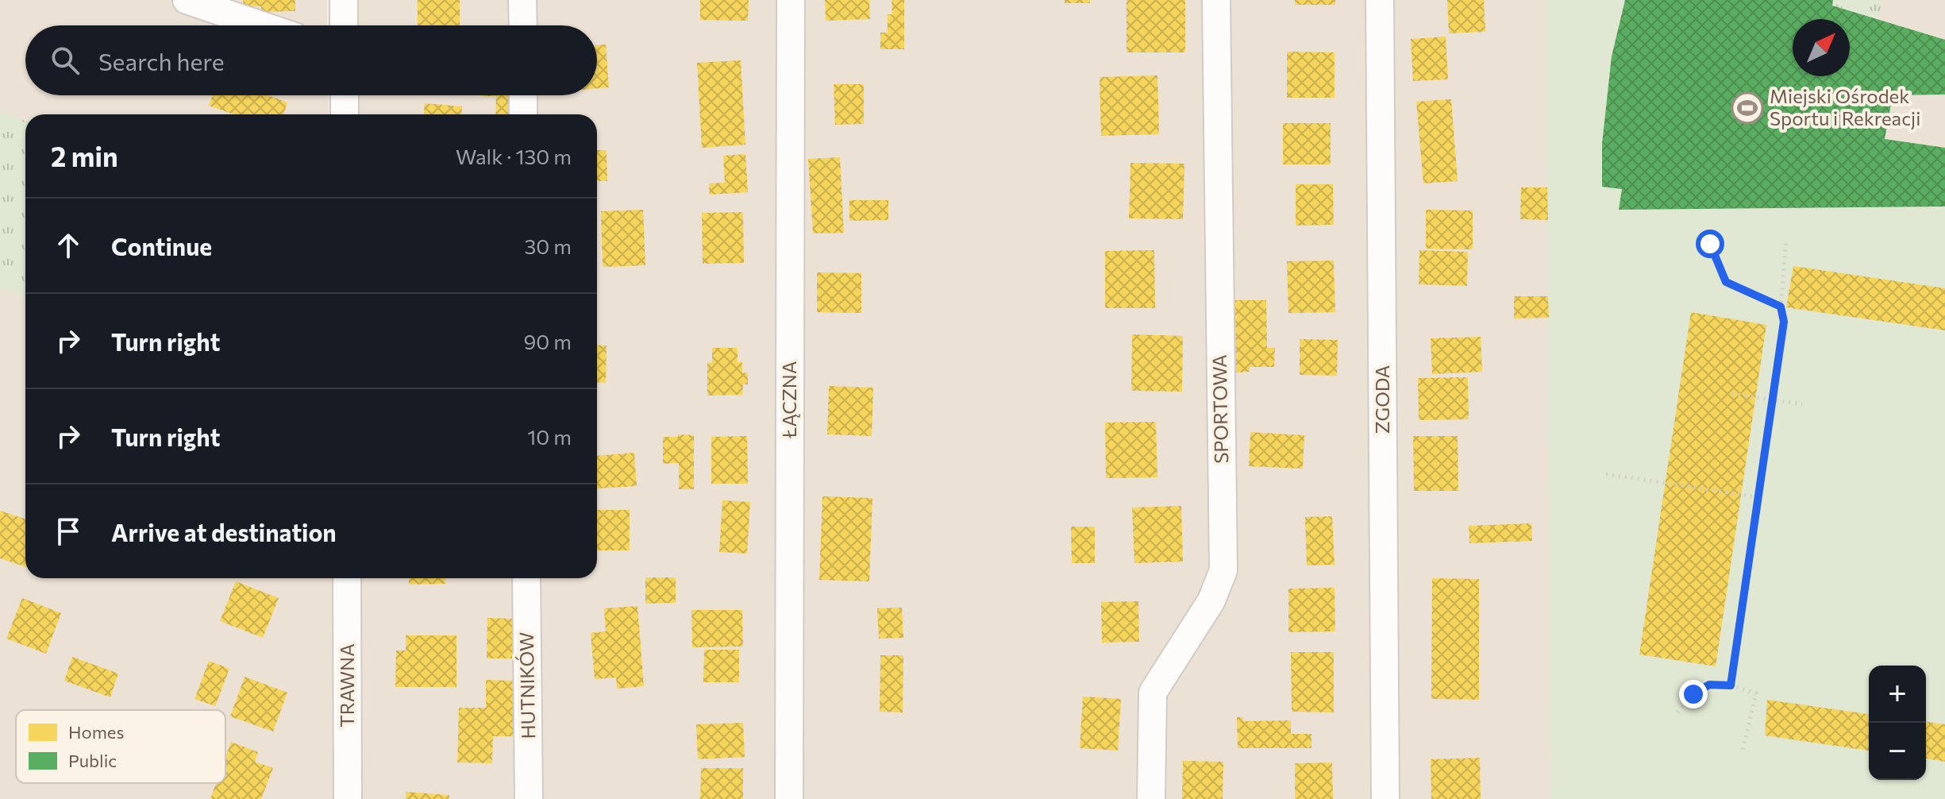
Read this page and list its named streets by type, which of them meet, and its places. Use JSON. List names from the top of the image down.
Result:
{
  "streets": {
    "street": [
      "ŁĄCZNA",
      "ZGODA",
      "SPORTOWA",
      "TRAWNA",
      "HUTNIKÓW"
    ]
  },
  "places": {
    "sports": ["Miejski Ośrodek Sportu i Rekreacji"]
  },
  "legend": ["Homes", "Public"],
  "north": "top right",
  "page": {
    "search": "Search here",
    "heading": ["2 min", "Walk · 130 m"],
    "list": [
      ["Continue", "30 m"],
      ["Turn right", "90 m"],
      ["Turn right", "10 m"],
      "Arrive at destination"
    ],
    "map_buttons": ["+", "−"]
  }
}
